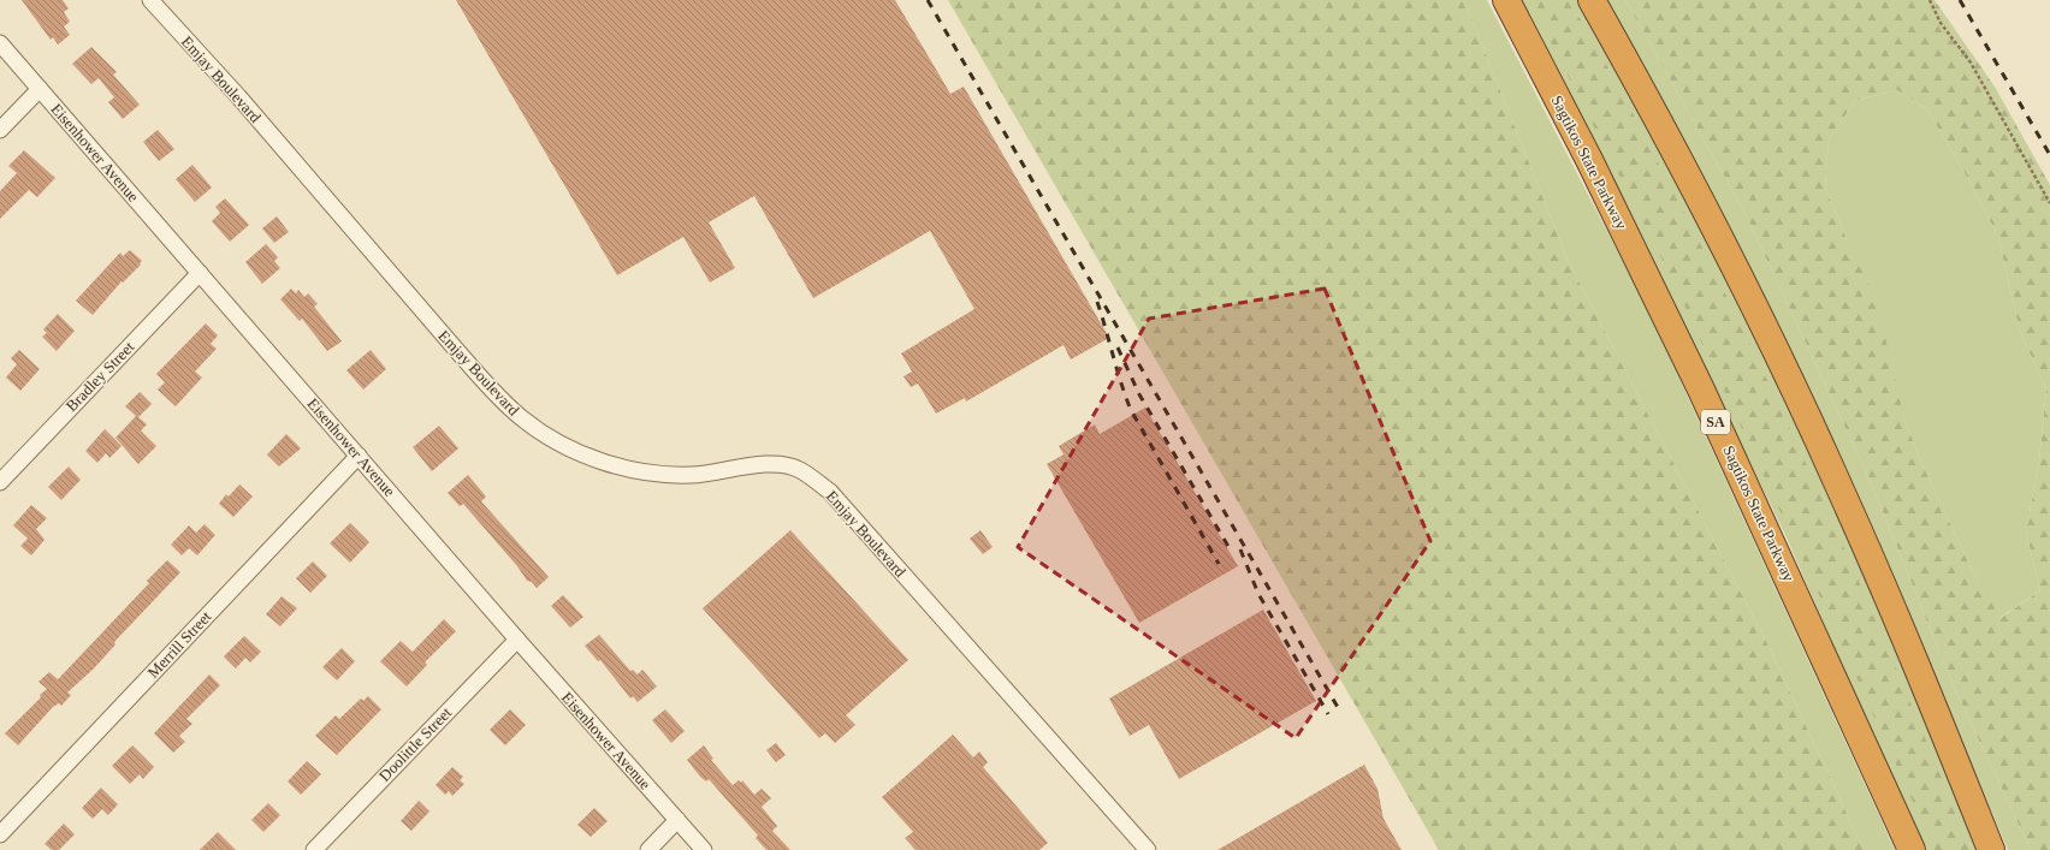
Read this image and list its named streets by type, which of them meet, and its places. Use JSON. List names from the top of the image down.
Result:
{
  "streets": {
    "highway": ["Sagtikos State Parkway", "SA"],
    "street": [
      "Emjay Boulevard",
      "Eisenhower Avenue",
      "Bradley Street",
      "Merrill Street",
      "Doolittle Street"
    ]
  },
  "crossings": [
    ["Eisenhower Avenue", "Bradley Street"],
    ["Eisenhower Avenue", "Merrill Street"],
    ["Eisenhower Avenue", "Doolittle Street"]
  ]
}
